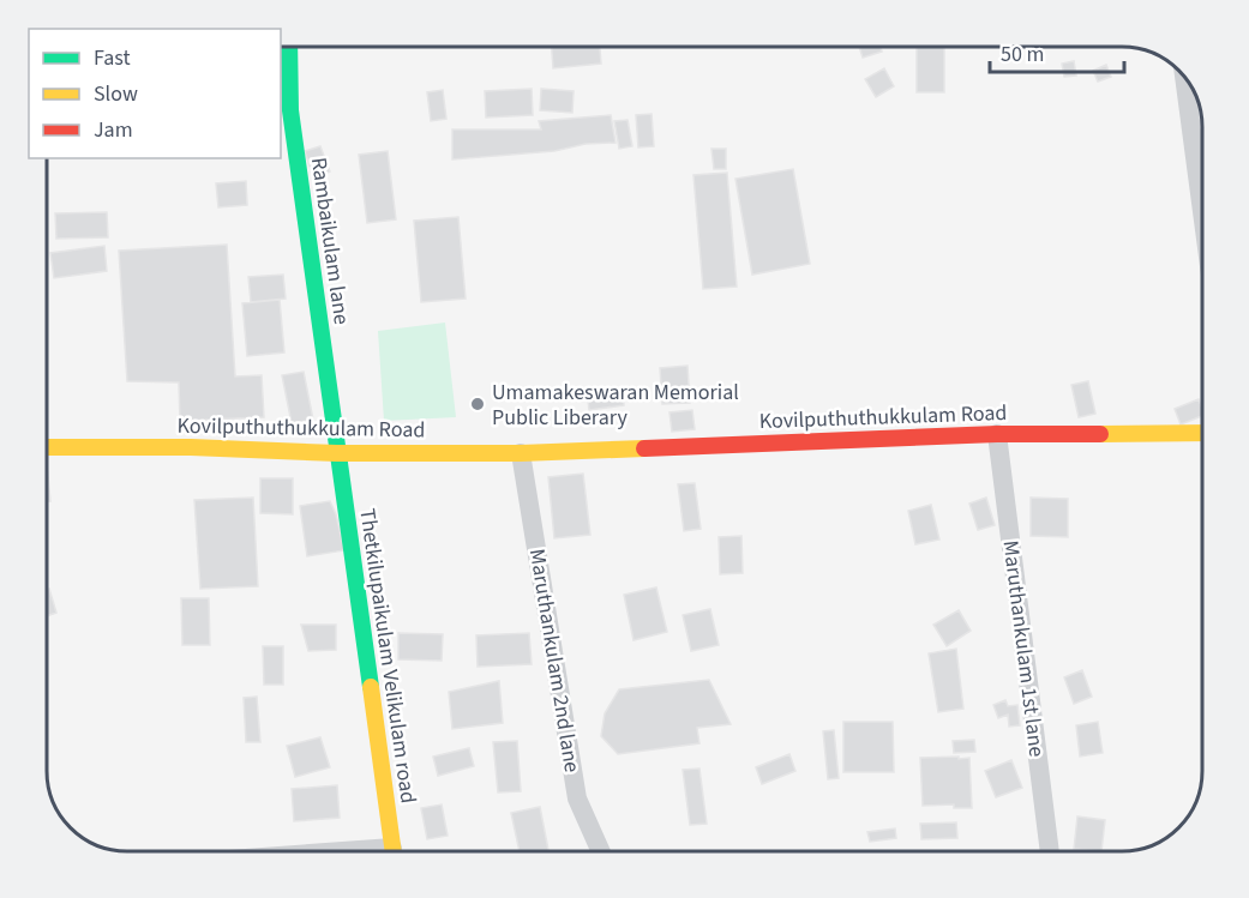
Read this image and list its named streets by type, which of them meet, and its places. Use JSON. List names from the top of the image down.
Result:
{
  "streets": {
    "street": [
      "Rambaikulam lane",
      "Kovilputhuthukkulam Road",
      "Maruthankulam 1st lane",
      "Thetkilupaikulam Velikulam road",
      "Maruthankulam 2nd lane"
    ]
  },
  "crossings": [
    ["Rambaikulam lane", "Kovilputhuthukkulam Road"],
    ["Rambaikulam lane", "Thetkilupaikulam Velikulam road"],
    ["Kovilputhuthukkulam Road", "Maruthankulam 1st lane"],
    ["Kovilputhuthukkulam Road", "Thetkilupaikulam Velikulam road"],
    ["Kovilputhuthukkulam Road", "Maruthankulam 2nd lane"]
  ],
  "places": ["Umamakeswaran Memorial Public Liberary"],
  "legend": ["Fast", "Slow", "Jam"],
  "scale_bar": "50 m"
}
